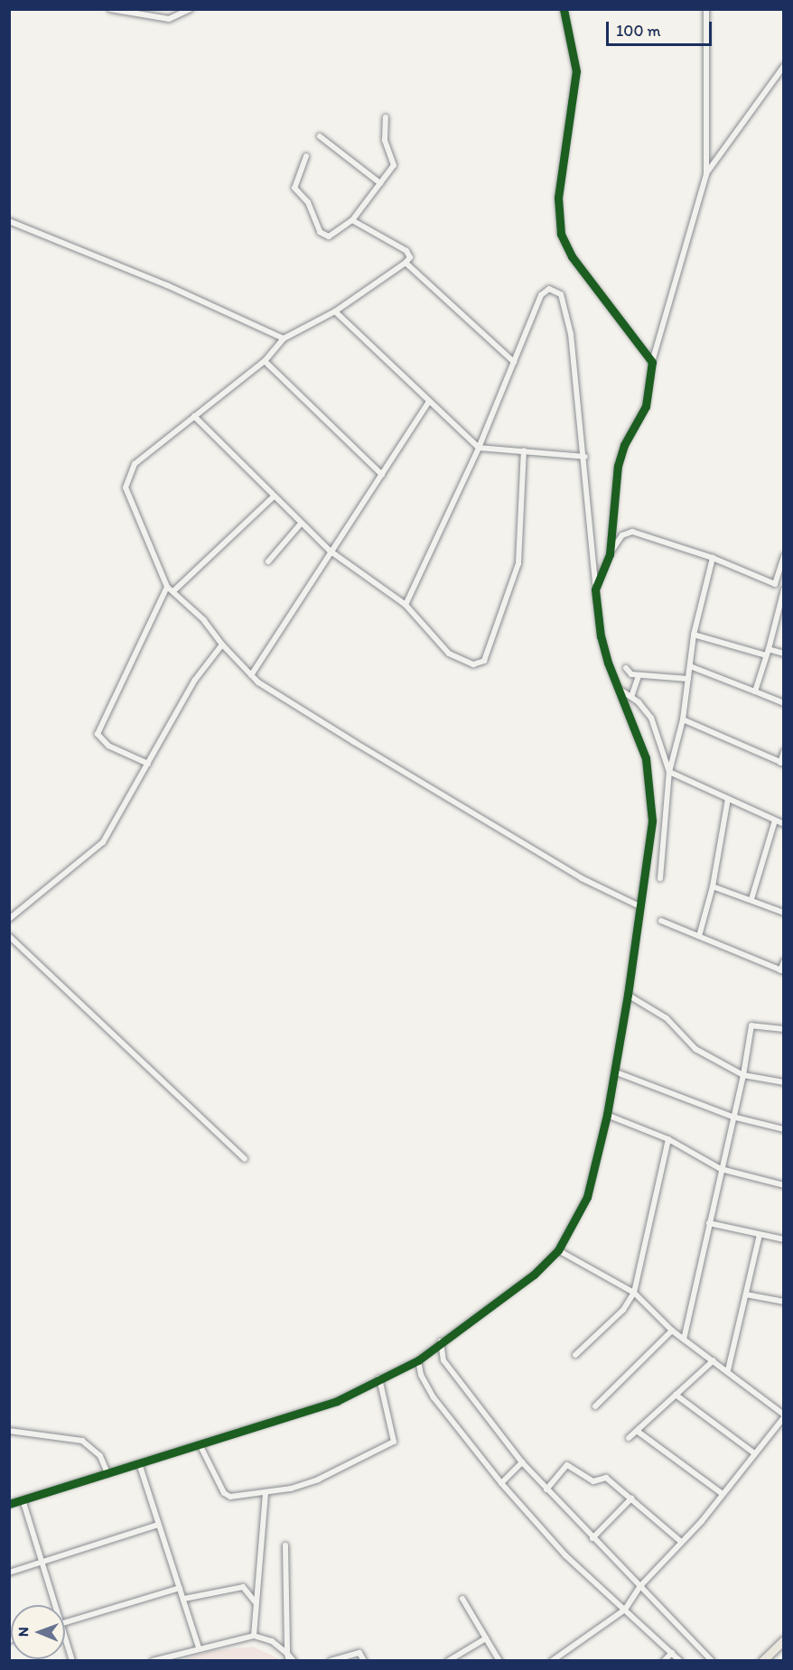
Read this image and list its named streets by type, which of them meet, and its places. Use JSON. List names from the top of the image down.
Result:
{
  "scale_bar": "100 m",
  "north": "left"
}
